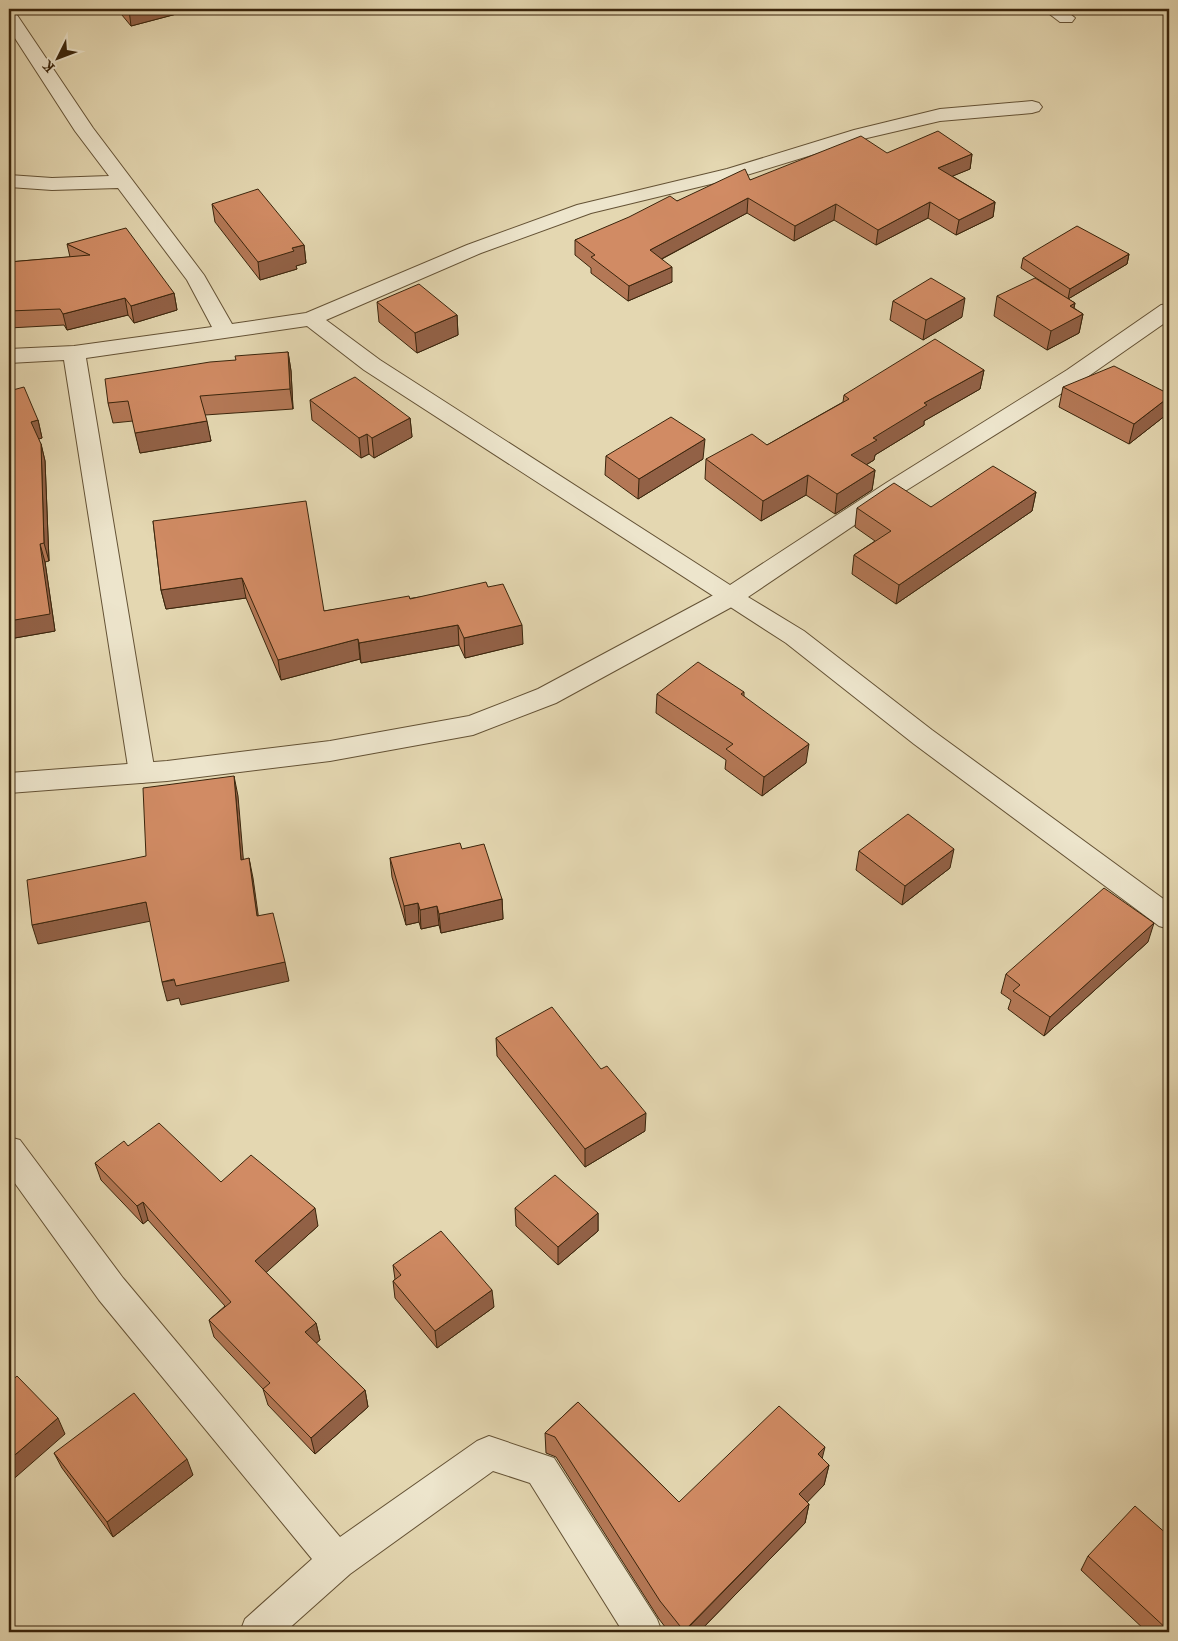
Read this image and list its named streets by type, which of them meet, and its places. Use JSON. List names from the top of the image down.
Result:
{
  "north": "bottom left"
}
